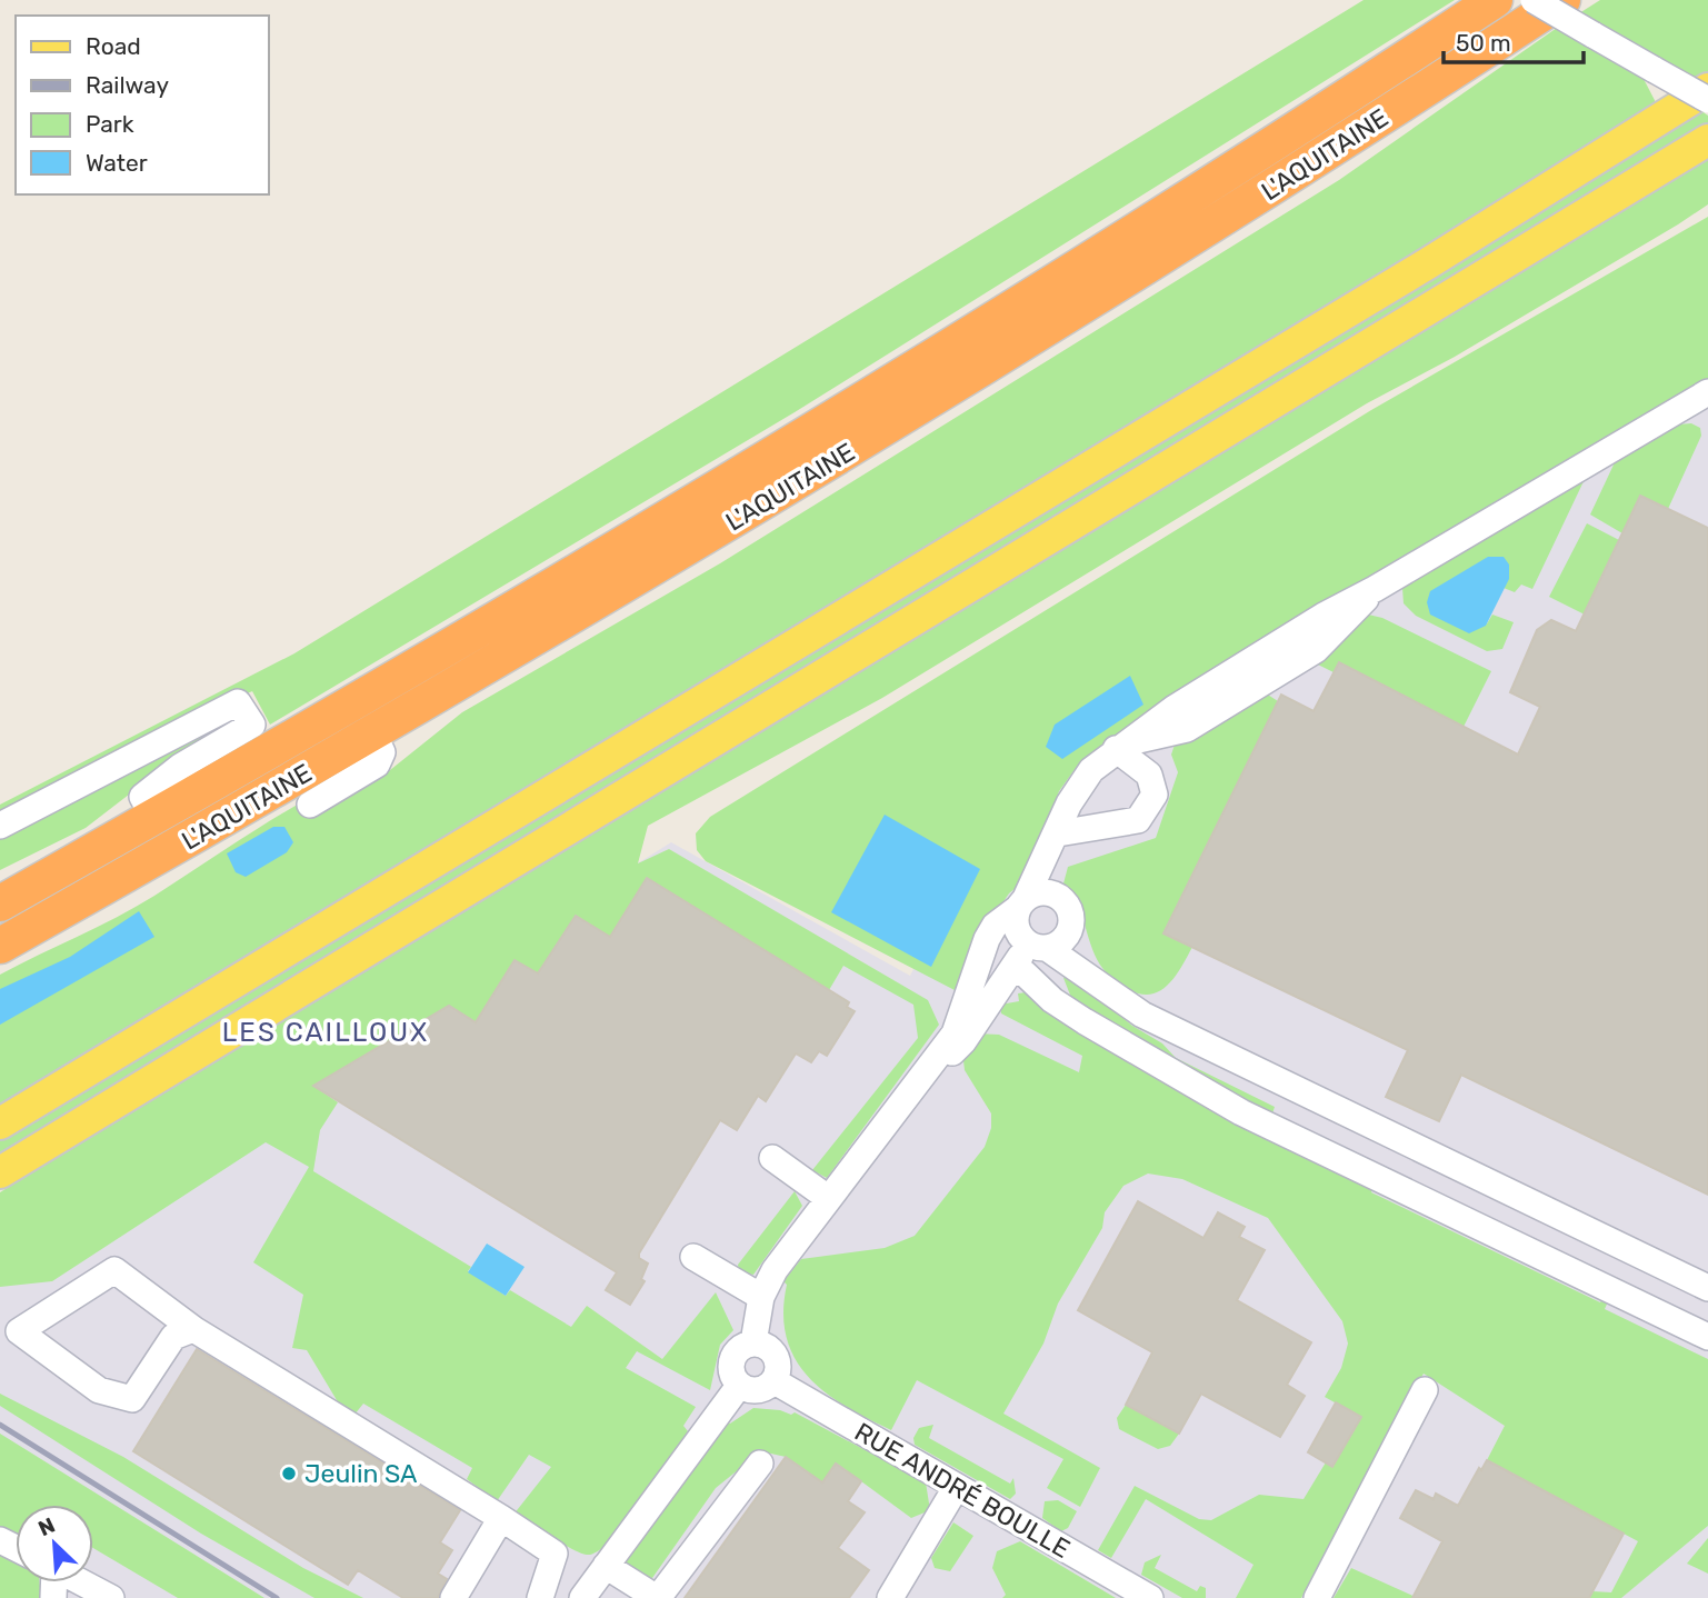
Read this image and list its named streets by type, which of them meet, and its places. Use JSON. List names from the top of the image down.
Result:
{
  "streets": {
    "highway": ["L'AQUITAINE"],
    "street": ["RUE ANDRÉ BOULLE"]
  },
  "districts": ["LES CAILLOUX"],
  "places": ["Jeulin SA"],
  "legend": [
    "Road",
    "Railway",
    "Park",
    "Water"
  ],
  "scale_bar": "50 m",
  "north": "top left"
}
